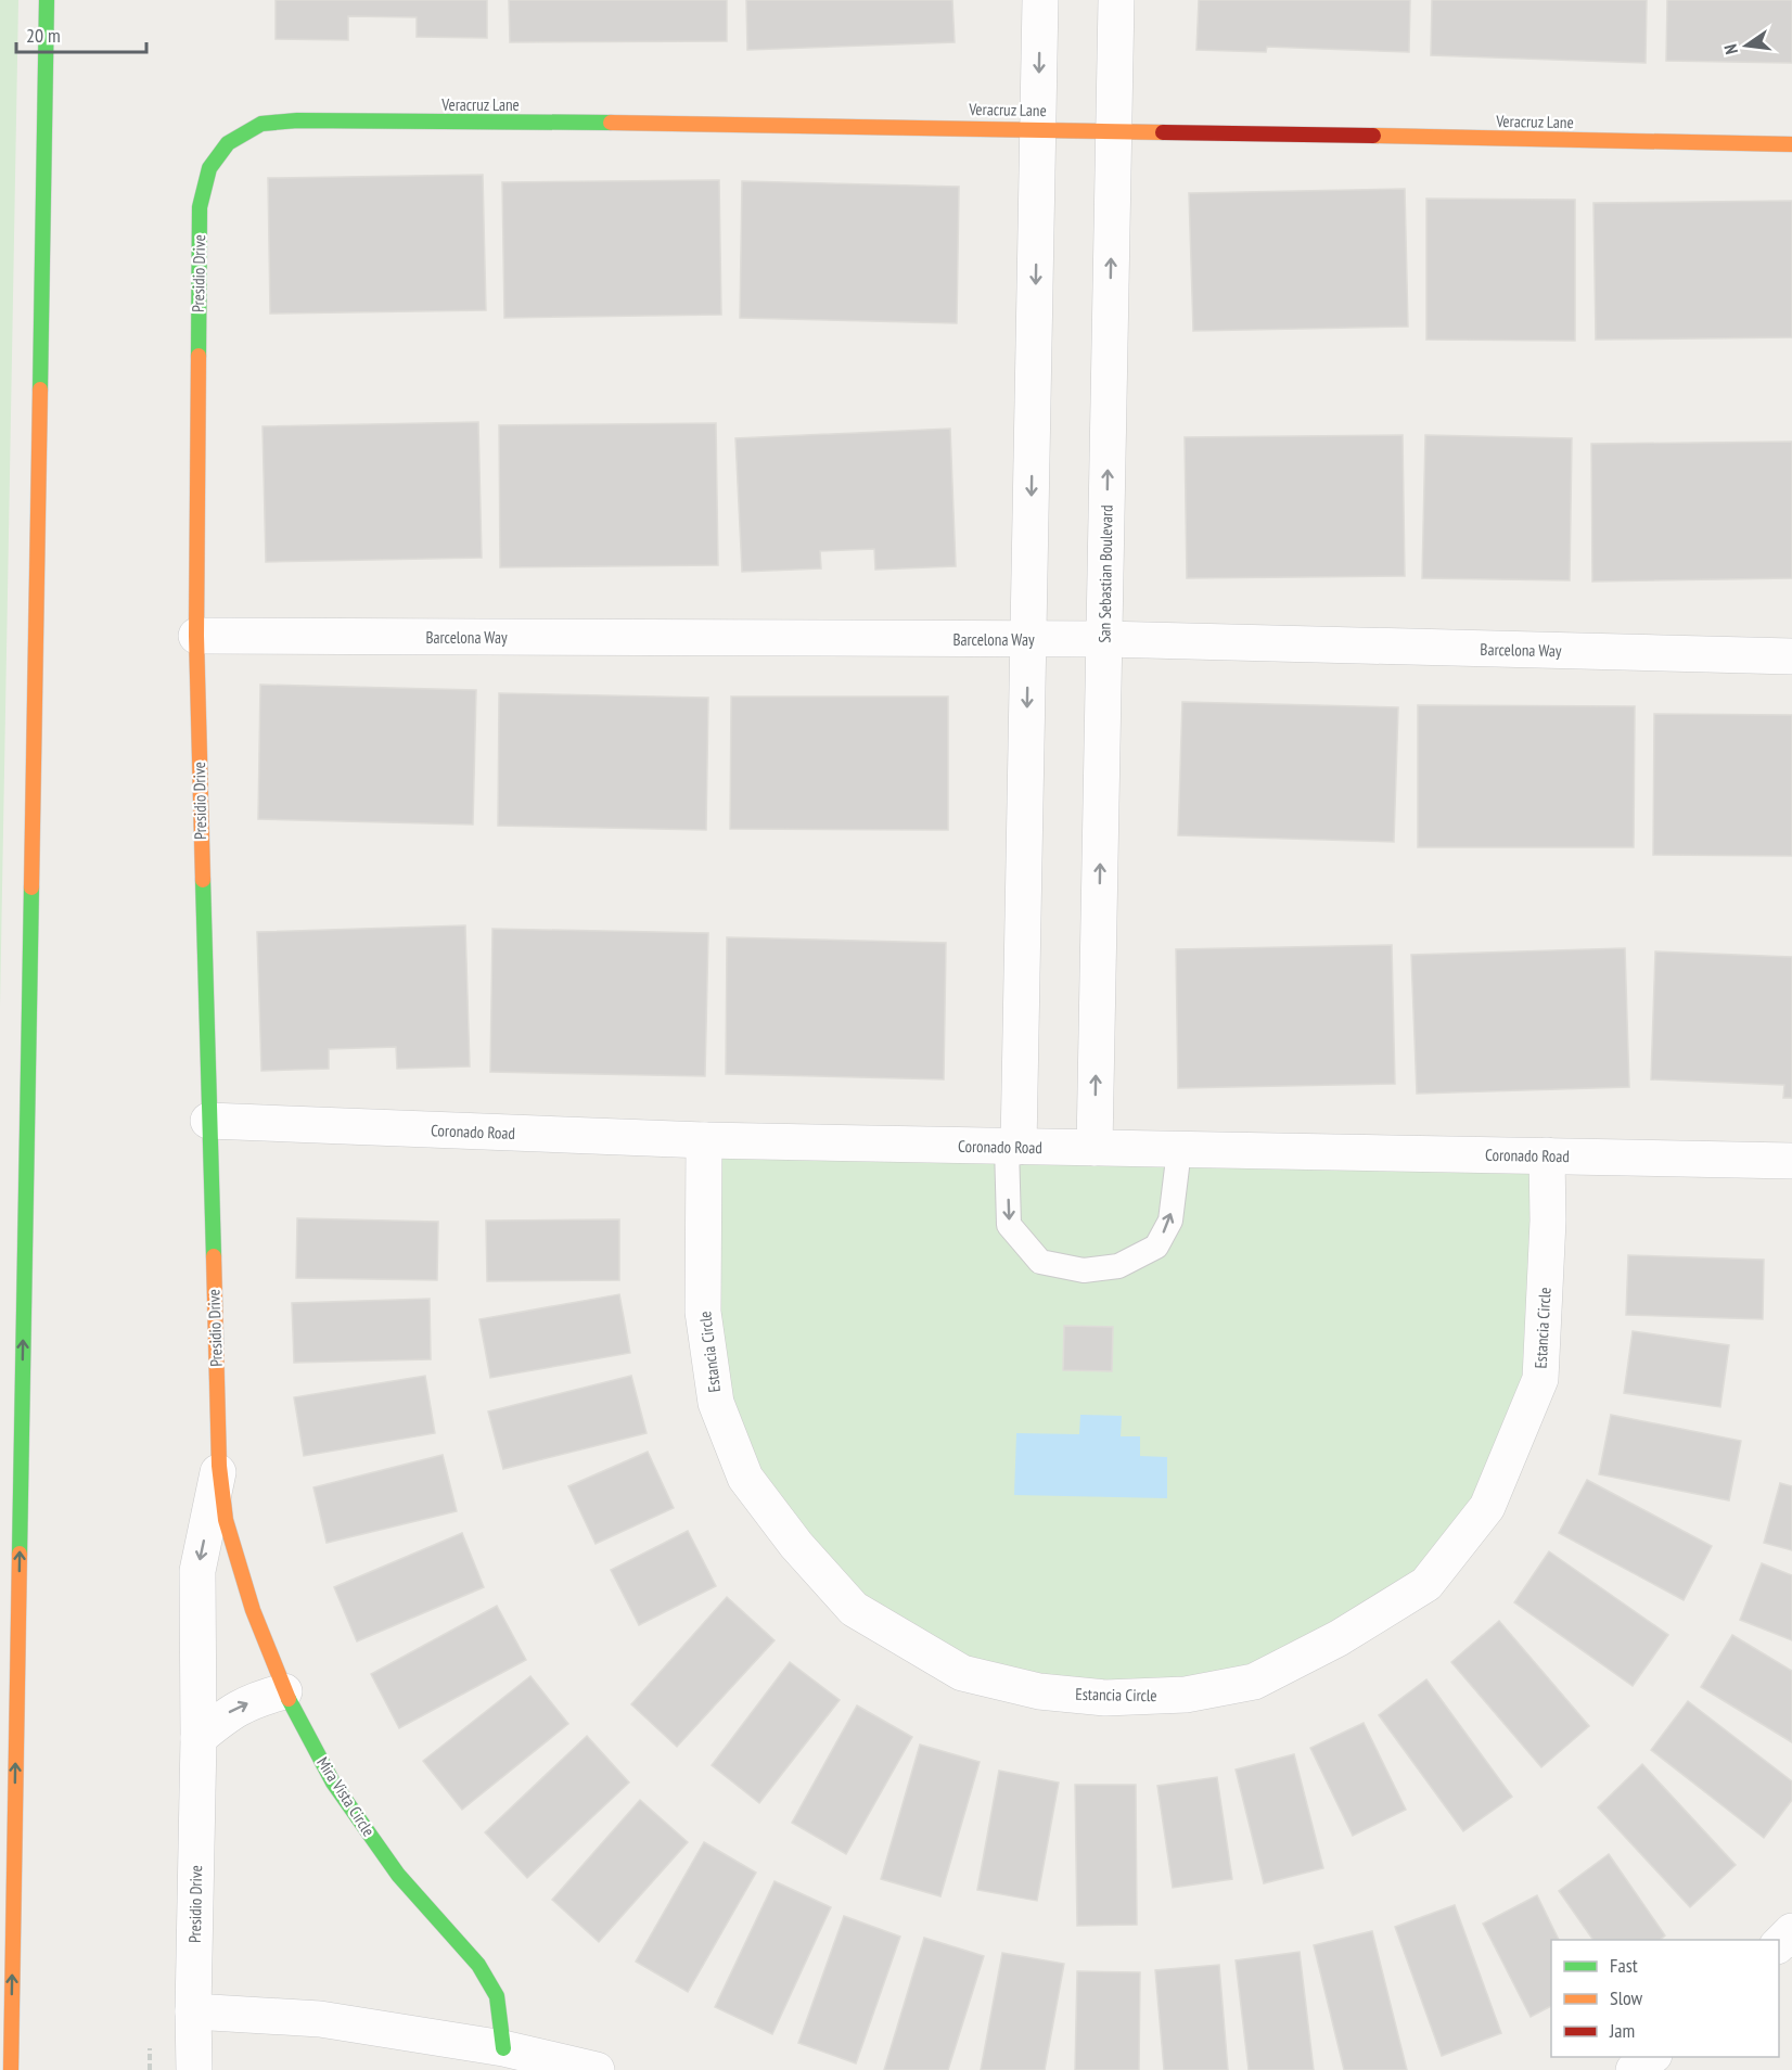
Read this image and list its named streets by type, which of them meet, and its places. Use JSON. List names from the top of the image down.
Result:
{
  "streets": {
    "street": [
      "Veracruz Lane",
      "Presidio Drive",
      "San Sebastian Boulevard",
      "Barcelona Way",
      "Coronado Road",
      "Estancia Circle",
      "Mira Vista Circle"
    ]
  },
  "crossings": [
    ["Veracruz Lane", "Presidio Drive"],
    ["Veracruz Lane", "San Sebastian Boulevard"],
    ["Presidio Drive", "Barcelona Way"],
    ["Presidio Drive", "Coronado Road"],
    ["Presidio Drive", "Mira Vista Circle"],
    ["San Sebastian Boulevard", "Barcelona Way"],
    ["San Sebastian Boulevard", "Coronado Road"],
    ["Coronado Road", "Estancia Circle"]
  ],
  "legend": ["Fast", "Slow", "Jam"],
  "scale_bar": "20 m",
  "north": "left"
}
